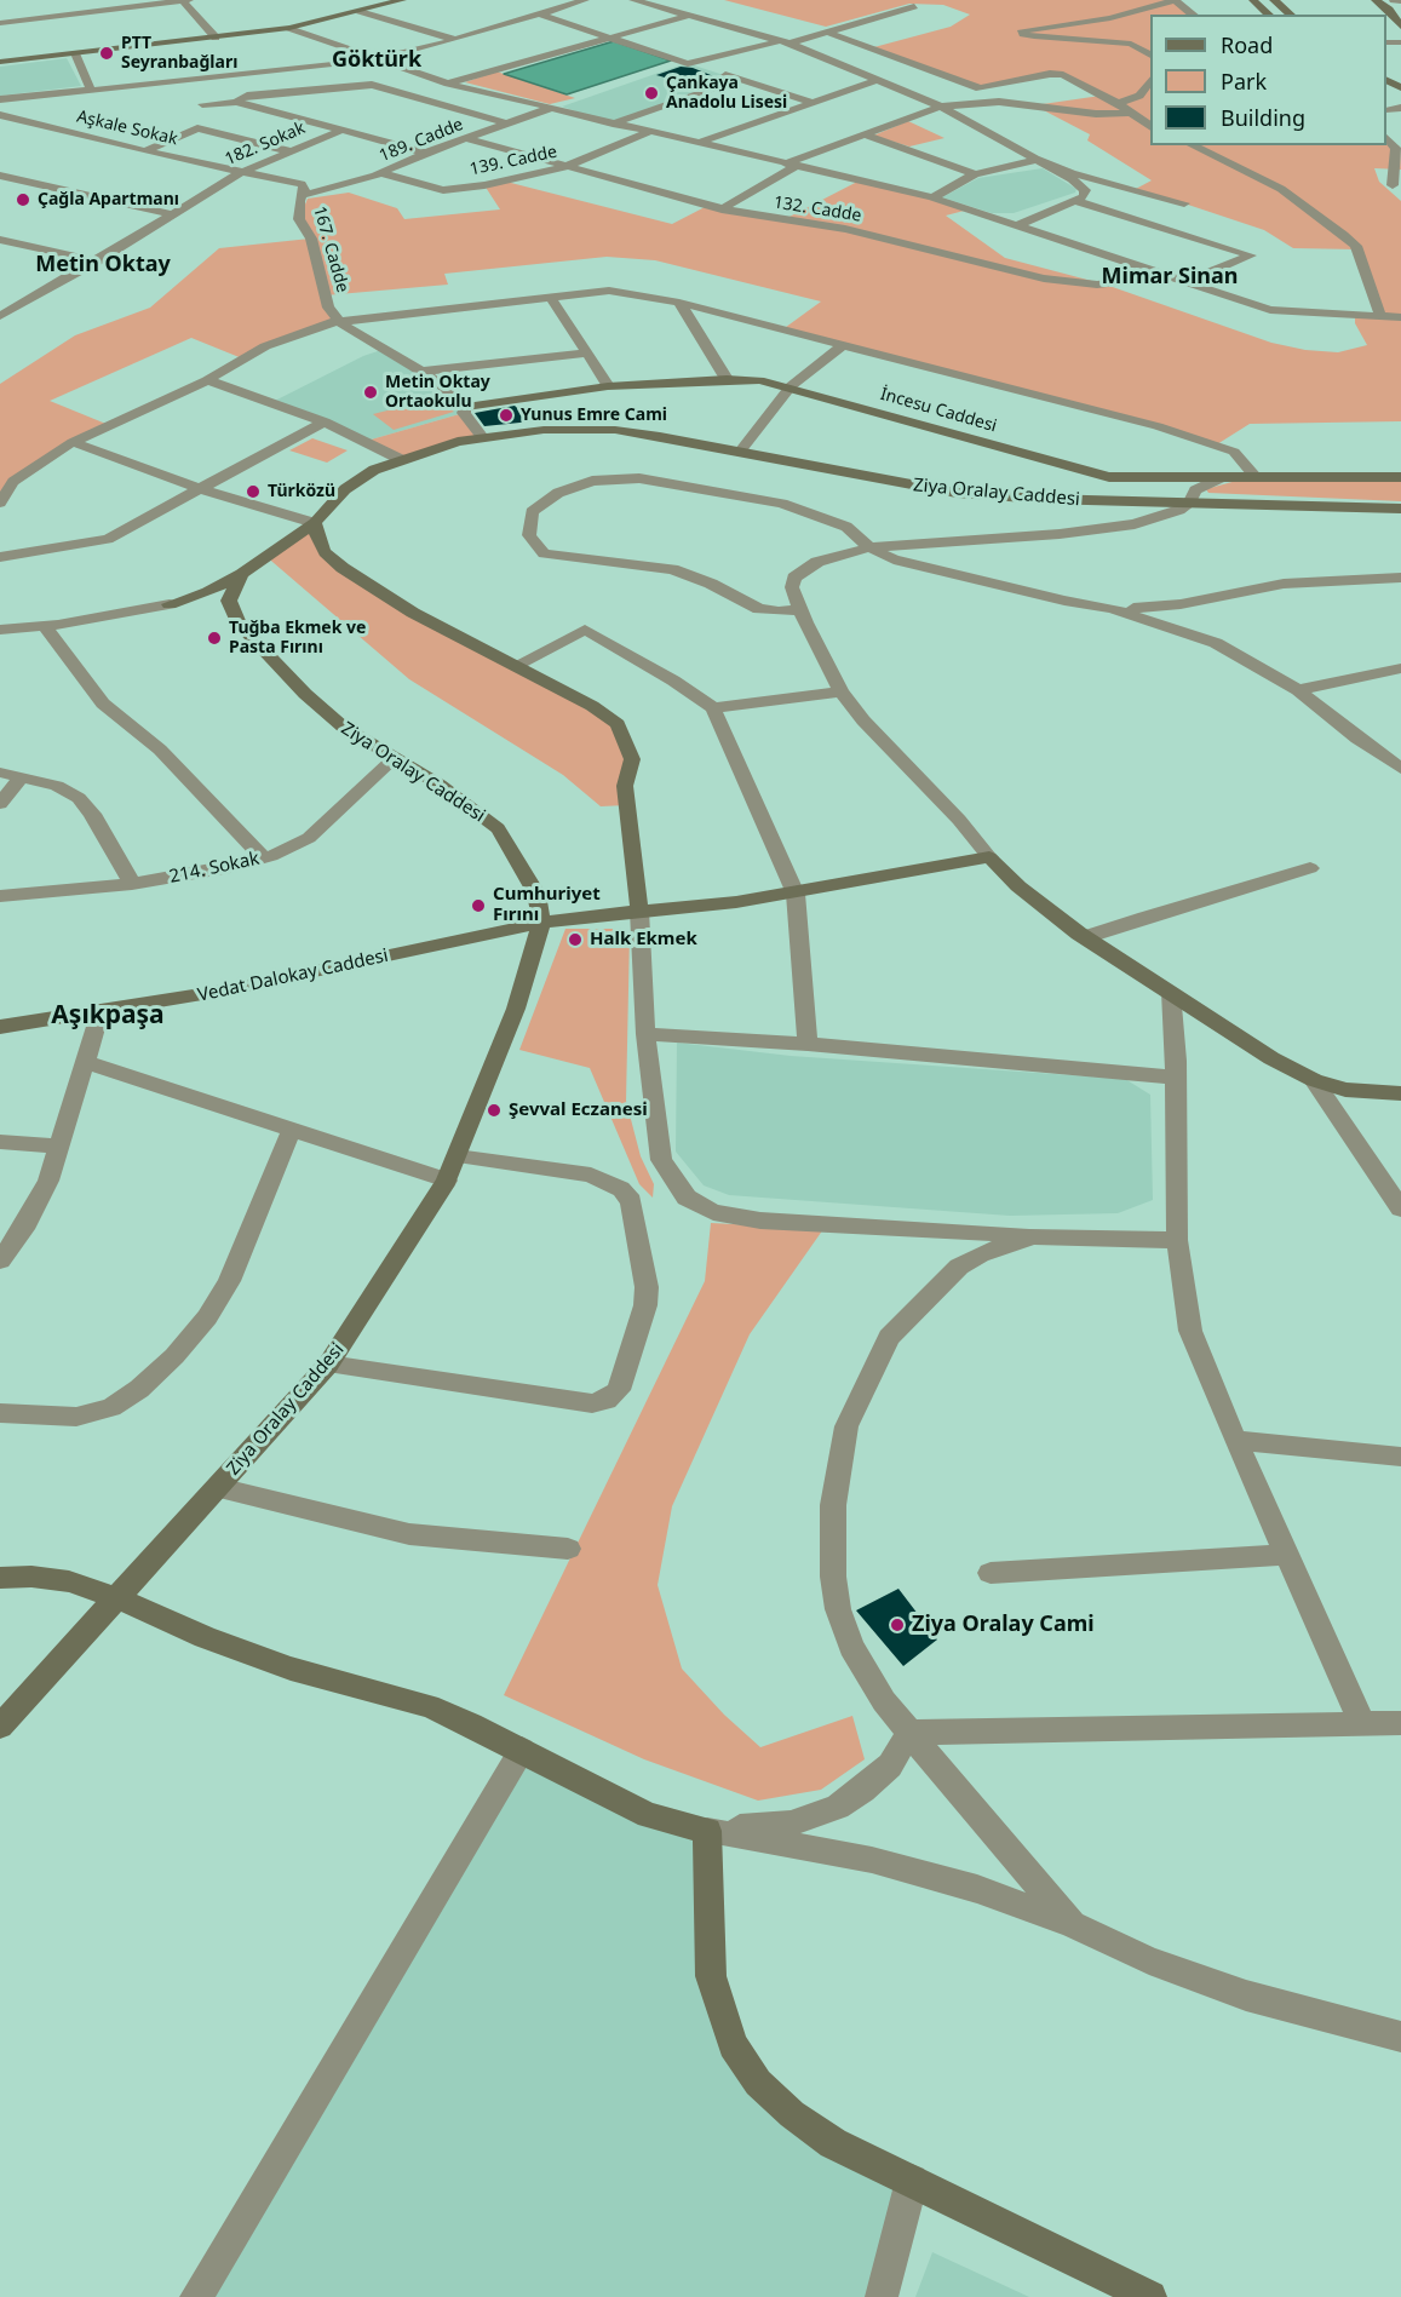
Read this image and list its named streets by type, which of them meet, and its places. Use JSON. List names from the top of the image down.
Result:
{
  "streets": {
    "main road": ["İncesu Caddesi", "Ziya Oralay Caddesi", "Vedat Dalokay Caddesi"],
    "street": [
      "Aşkale Sokak",
      "189. Cadde",
      "182. Sokak",
      "139. Cadde",
      "132. Cadde",
      "167. Cadde",
      "214. Sokak"
    ]
  },
  "crossings": [
    ["Aşkale Sokak", "182. Sokak"],
    ["Aşkale Sokak", "167. Cadde"],
    ["189. Cadde", "139. Cadde"],
    ["189. Cadde", "132. Cadde"],
    ["189. Cadde", "167. Cadde"],
    ["182. Sokak", "167. Cadde"],
    ["139. Cadde", "132. Cadde"],
    ["167. Cadde", "İncesu Caddesi"],
    ["167. Cadde", "Ziya Oralay Caddesi"],
    ["Ziya Oralay Caddesi", "214. Sokak"],
    ["Ziya Oralay Caddesi", "Vedat Dalokay Caddesi"]
  ],
  "districts": [
    "Göktürk",
    "Metin Oktay",
    "Mimar Sinan",
    "Aşıkpaşa"
  ],
  "places": [
    "PTT Seyranbağları",
    "Çankaya Anadolu Lisesi",
    "Çağla Apartmanı",
    "Metin Oktay Ortaokulu",
    "Yunus Emre Cami",
    "Türközü",
    "Tuğba Ekmek ve Pasta Fırını",
    "Cumhuriyet Fırını",
    "Halk Ekmek",
    "Şevval Eczanesi",
    "Ziya Oralay Cami"
  ],
  "legend": ["Road", "Park", "Building"]
}
